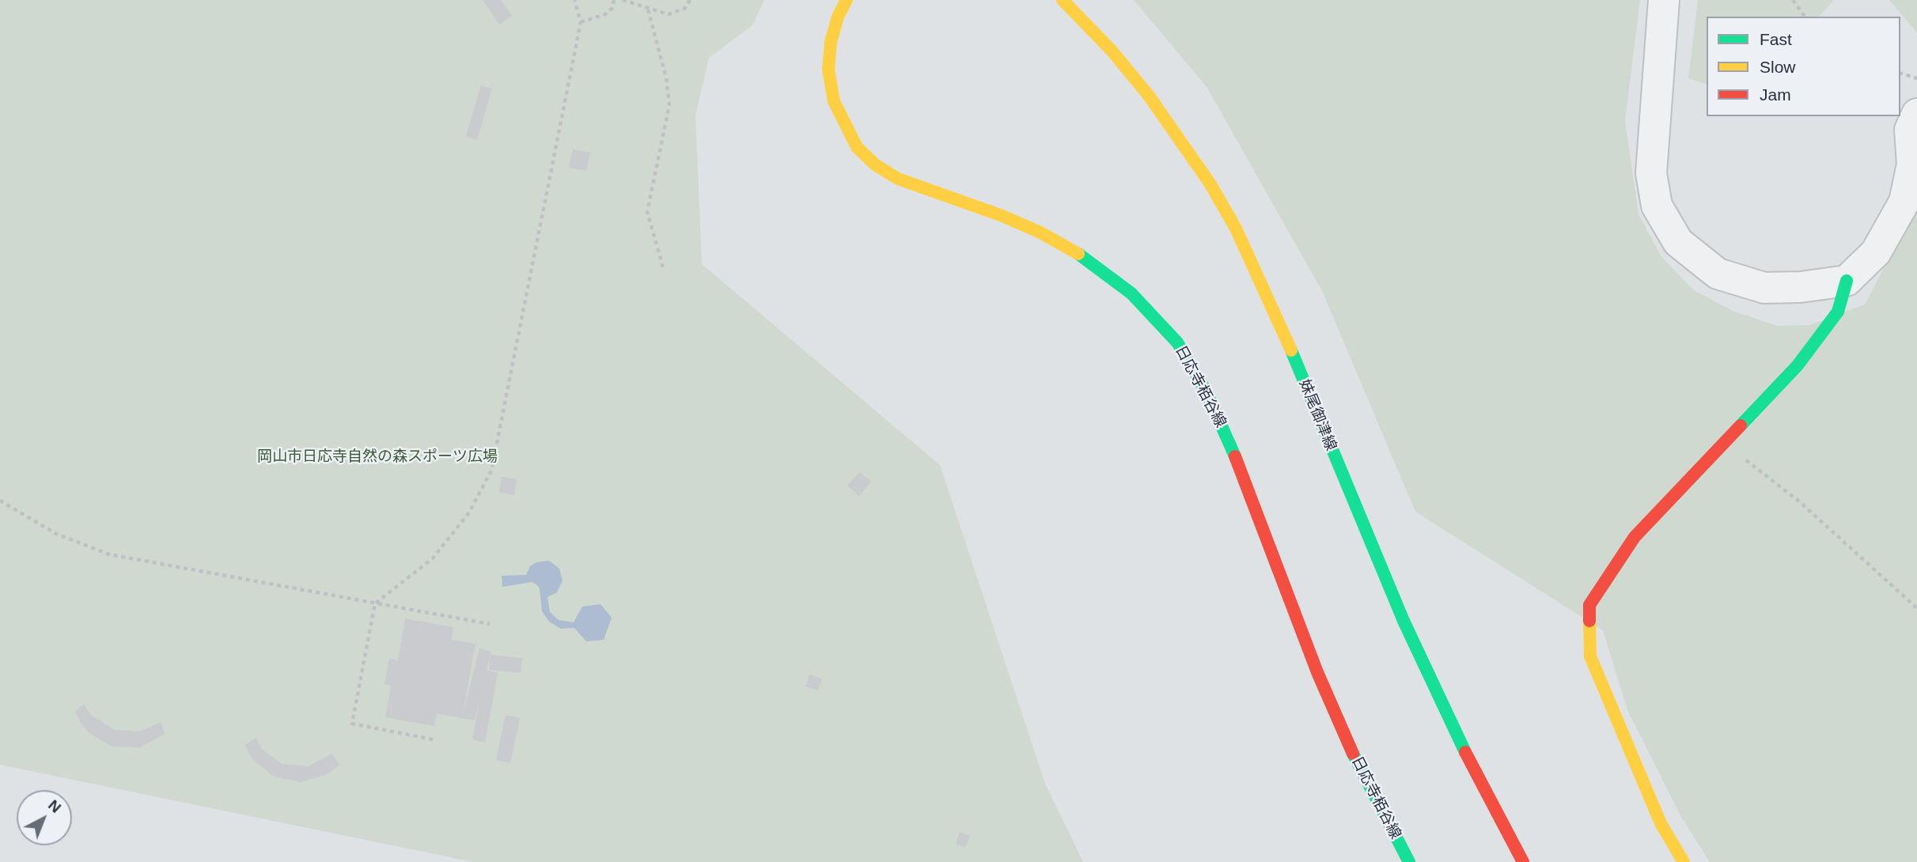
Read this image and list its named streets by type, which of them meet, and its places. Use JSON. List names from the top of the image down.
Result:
{
  "streets": {
    "main road": ["日応寺栢谷線", "妹尾御津線"]
  },
  "parks": ["岡山市日応寺自然の森スポーツ広場"],
  "legend": ["Fast", "Slow", "Jam"],
  "north": "top right"
}
